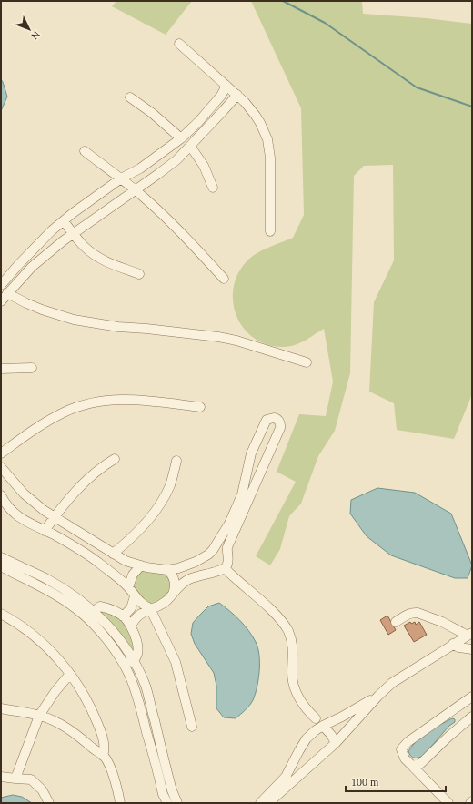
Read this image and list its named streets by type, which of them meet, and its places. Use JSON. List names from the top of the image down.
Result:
{
  "scale_bar": "100 m",
  "north": "bottom right"
}
